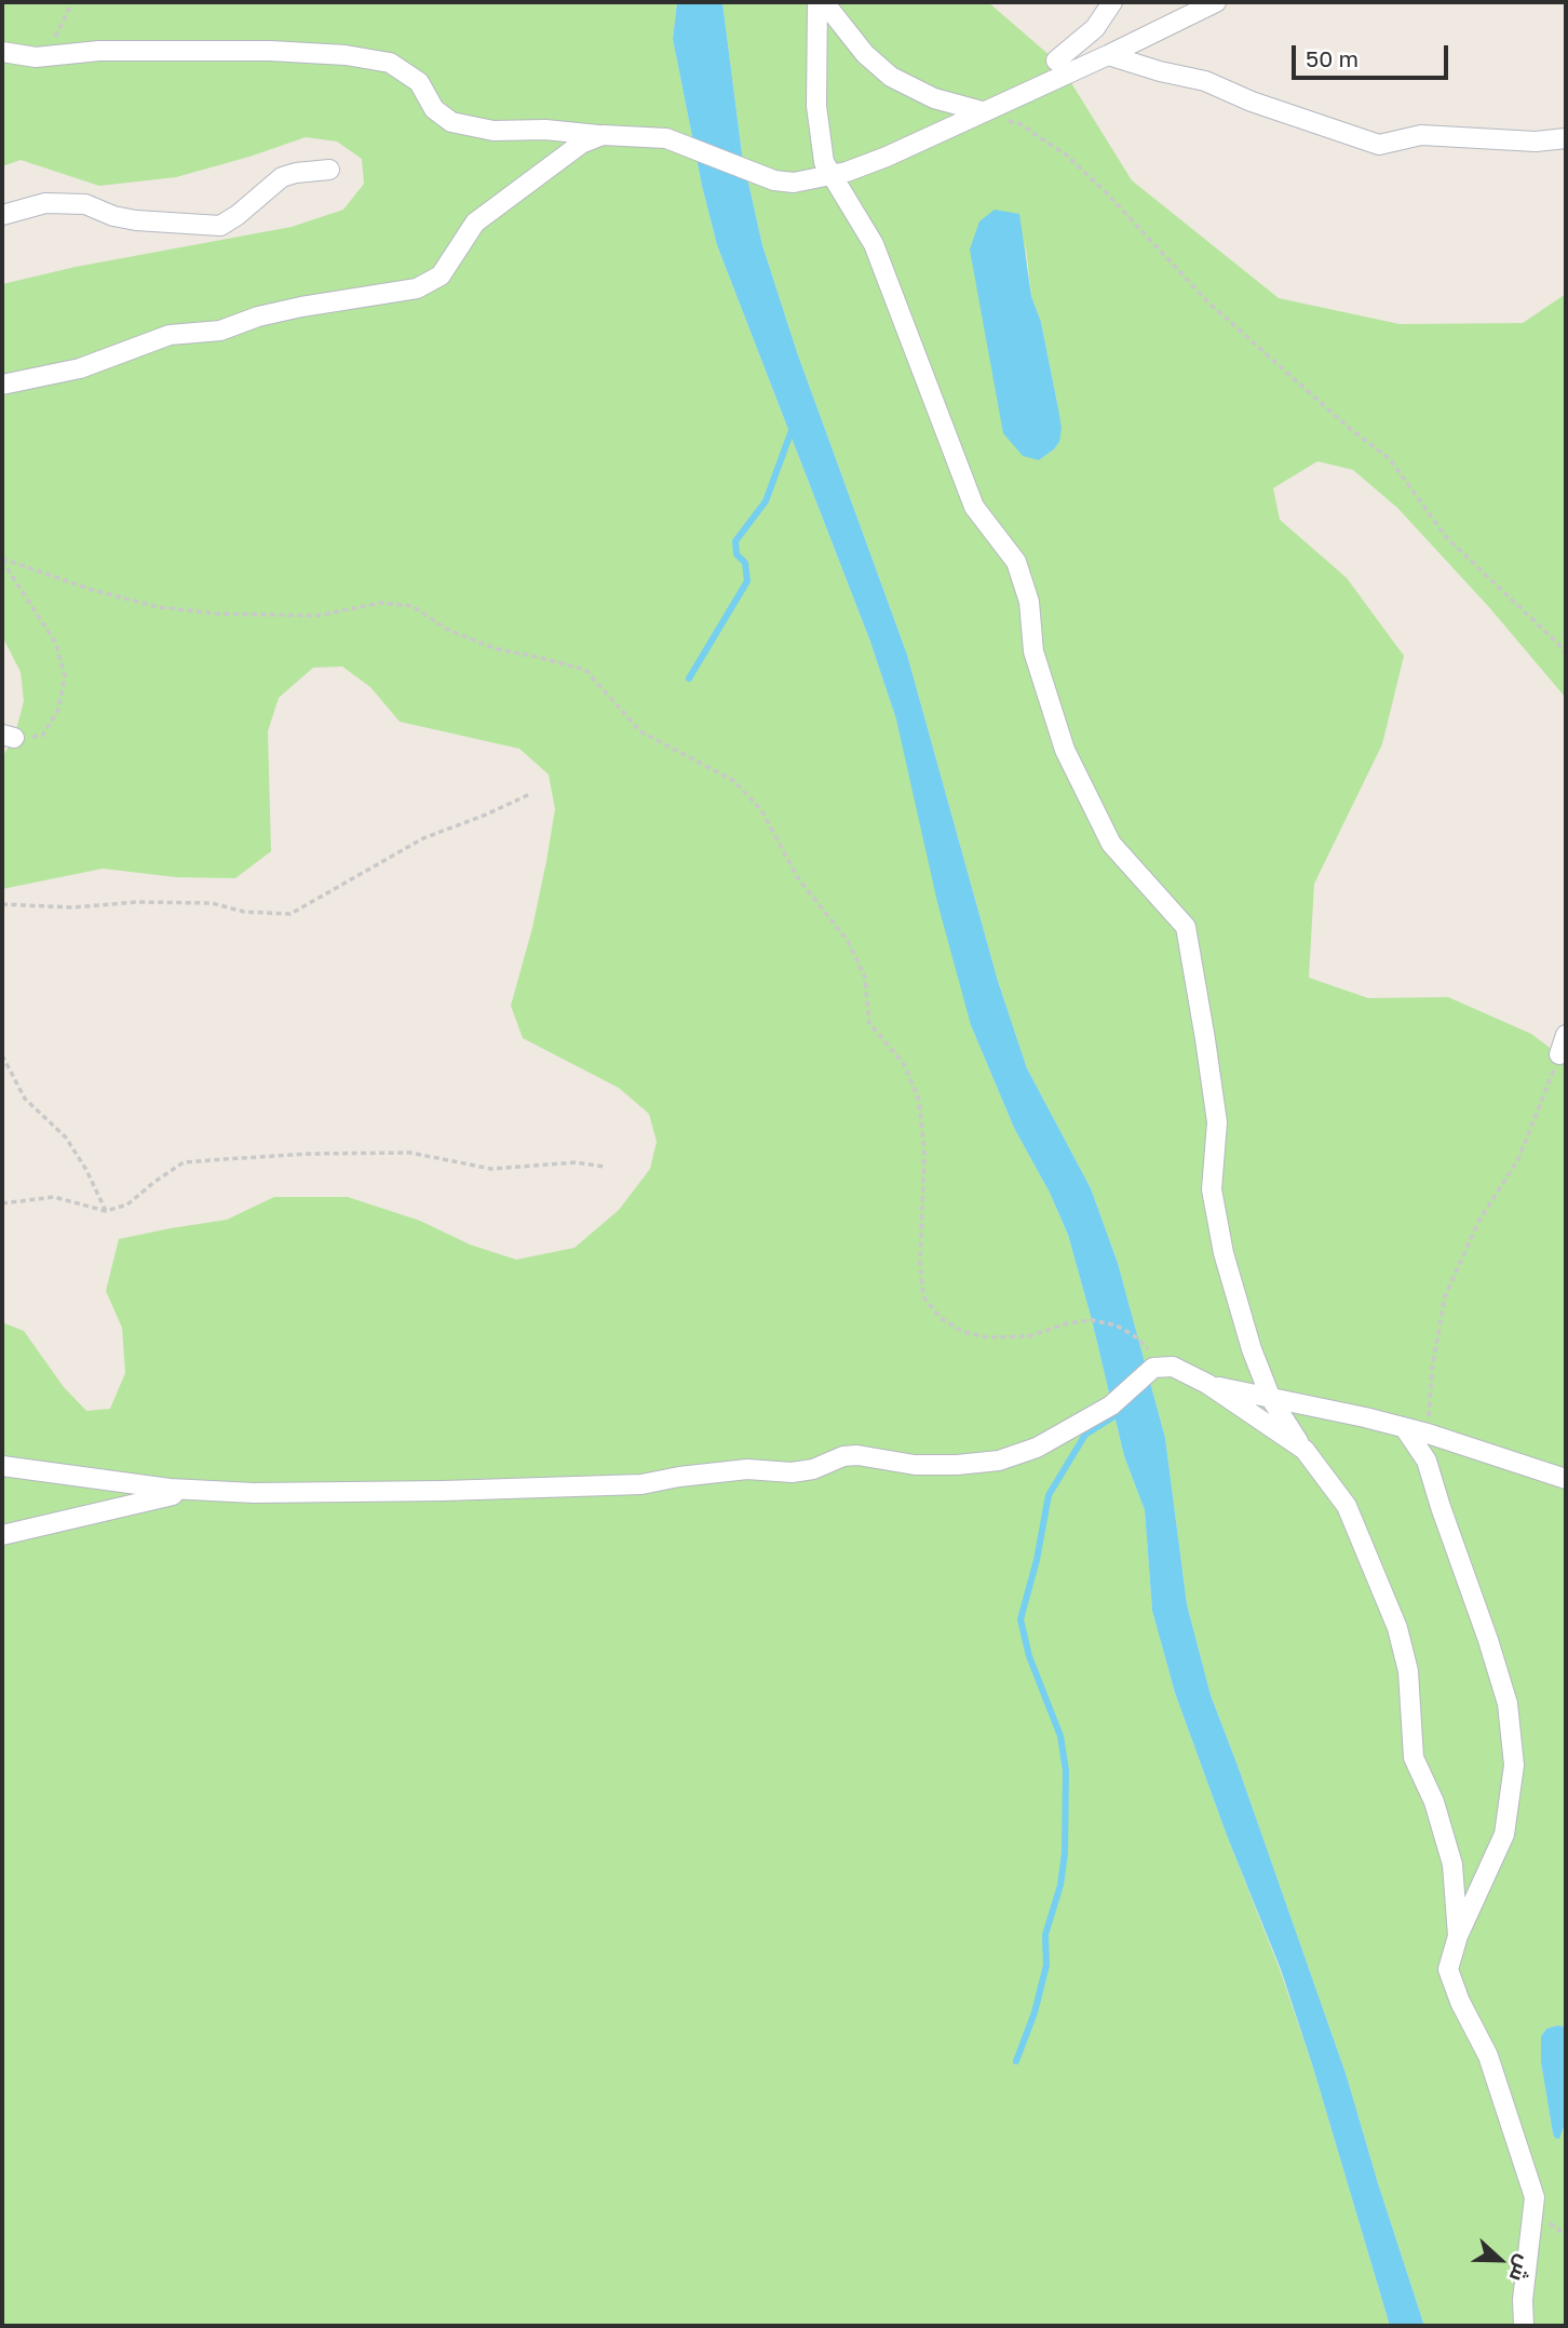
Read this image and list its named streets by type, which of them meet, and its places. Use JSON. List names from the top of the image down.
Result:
{
  "scale_bar": "50 m",
  "north": "right"
}
